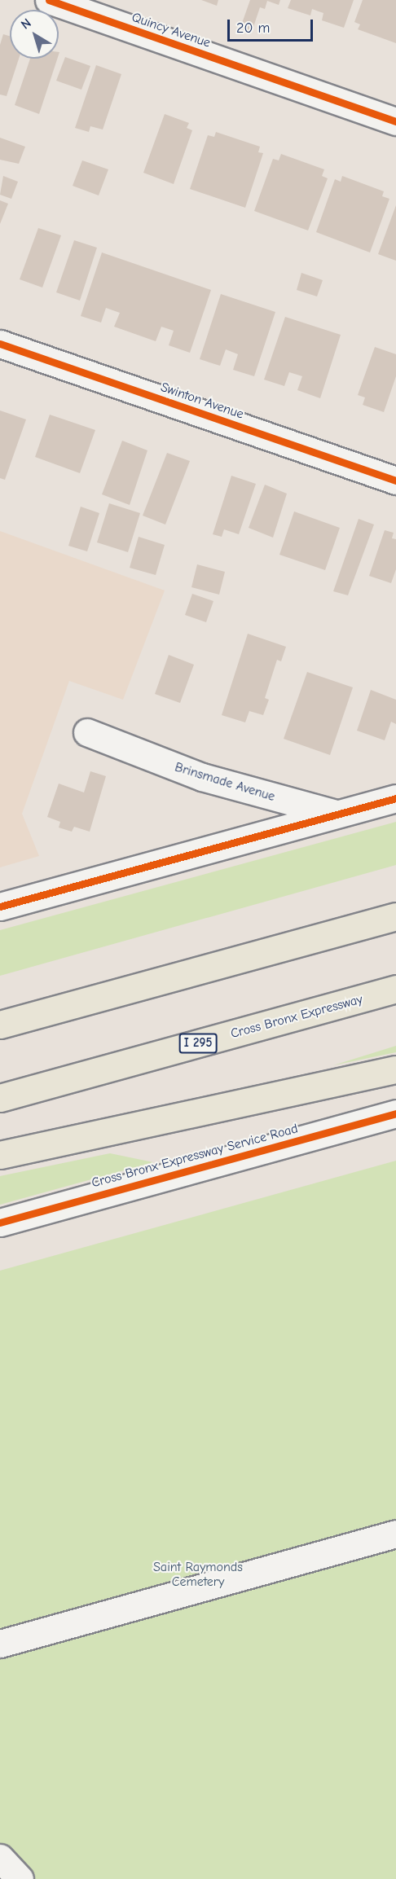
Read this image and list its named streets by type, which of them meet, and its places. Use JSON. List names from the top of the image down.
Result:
{
  "streets": {
    "highway": ["Cross Bronx Expressway", "I 295"],
    "street": [
      "Quincy Avenue",
      "Swinton Avenue",
      "Brinsmade Avenue",
      "Cross Bronx Expressway Service Road"
    ]
  },
  "parks": ["Saint Raymonds Cemetery"],
  "scale_bar": "20 m",
  "north": "top left"
}
